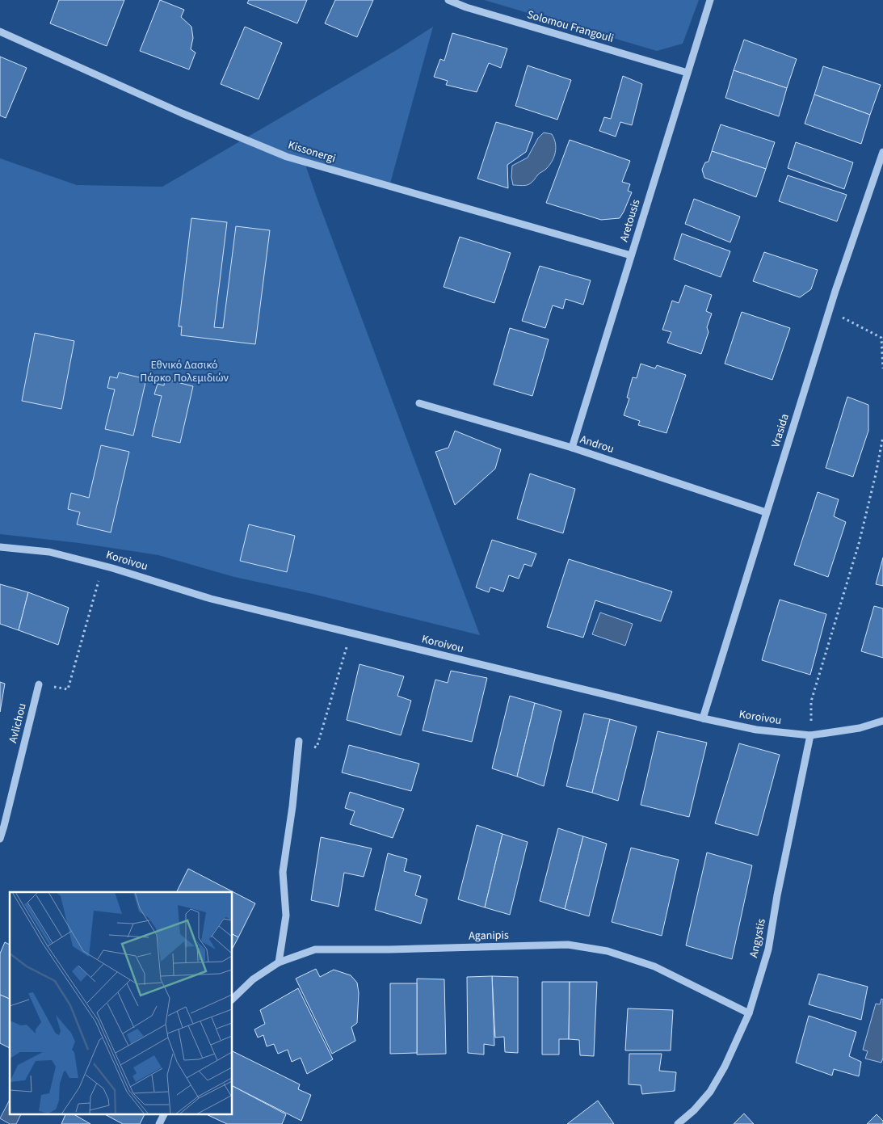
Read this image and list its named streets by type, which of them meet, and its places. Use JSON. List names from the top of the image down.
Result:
{
  "streets": {
    "street": [
      "Solomou Frangouli",
      "Kissonergi",
      "Aretousis",
      "Vrasida",
      "Androu",
      "Koroivou",
      "Avlichou",
      "Aganipis",
      "Angystis"
    ]
  },
  "crossings": [
    ["Solomou Frangouli", "Aretousis"],
    ["Kissonergi", "Aretousis"],
    ["Aretousis", "Androu"],
    ["Vrasida", "Androu"],
    ["Vrasida", "Koroivou"],
    ["Koroivou", "Angystis"],
    ["Aganipis", "Angystis"]
  ],
  "parks": ["Εθνικό Δασικό Πάρκο Πολεμιδιών"]
}
